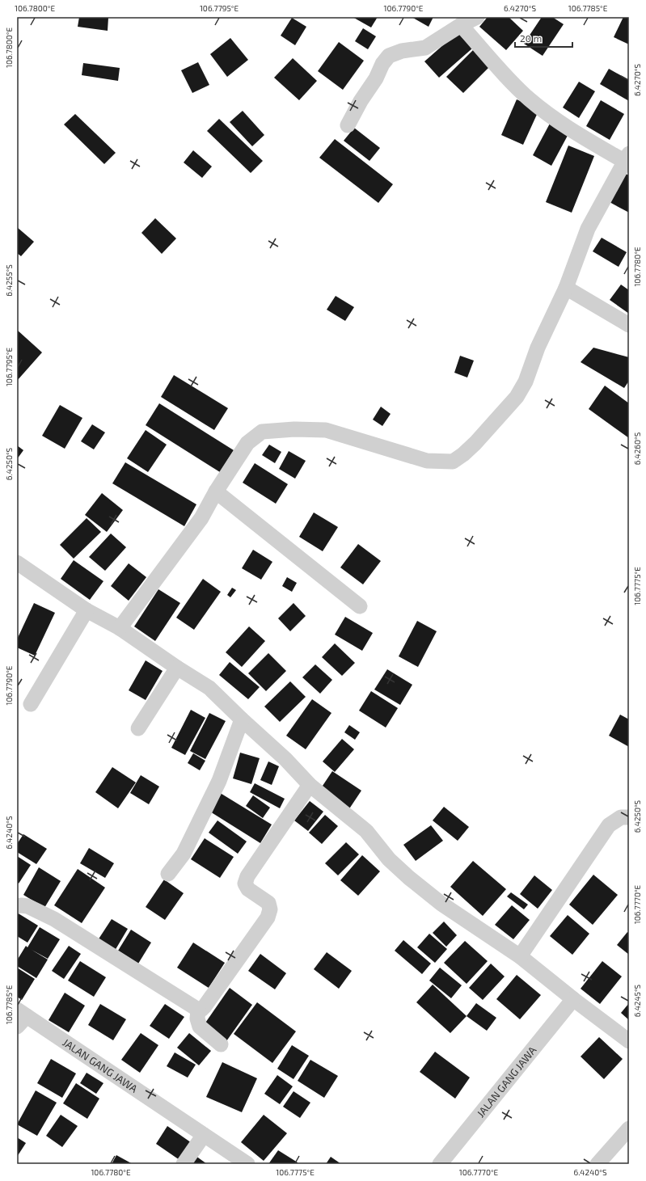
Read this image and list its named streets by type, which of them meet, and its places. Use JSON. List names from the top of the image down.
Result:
{
  "streets": {
    "street": ["JALAN GANG JAWA"]
  },
  "scale_bar": "20 m",
  "coordinates": [
    "106.7800°E",
    "106.7795°E",
    "106.7790°E",
    "6.4270°S",
    "106.7785°E",
    "106.7780°E",
    "6.4255°S",
    "6.4260°S",
    "6.4250°S",
    "106.7775°E",
    "6.4240°S",
    "106.7770°E",
    "6.4245°S"
  ]
}
